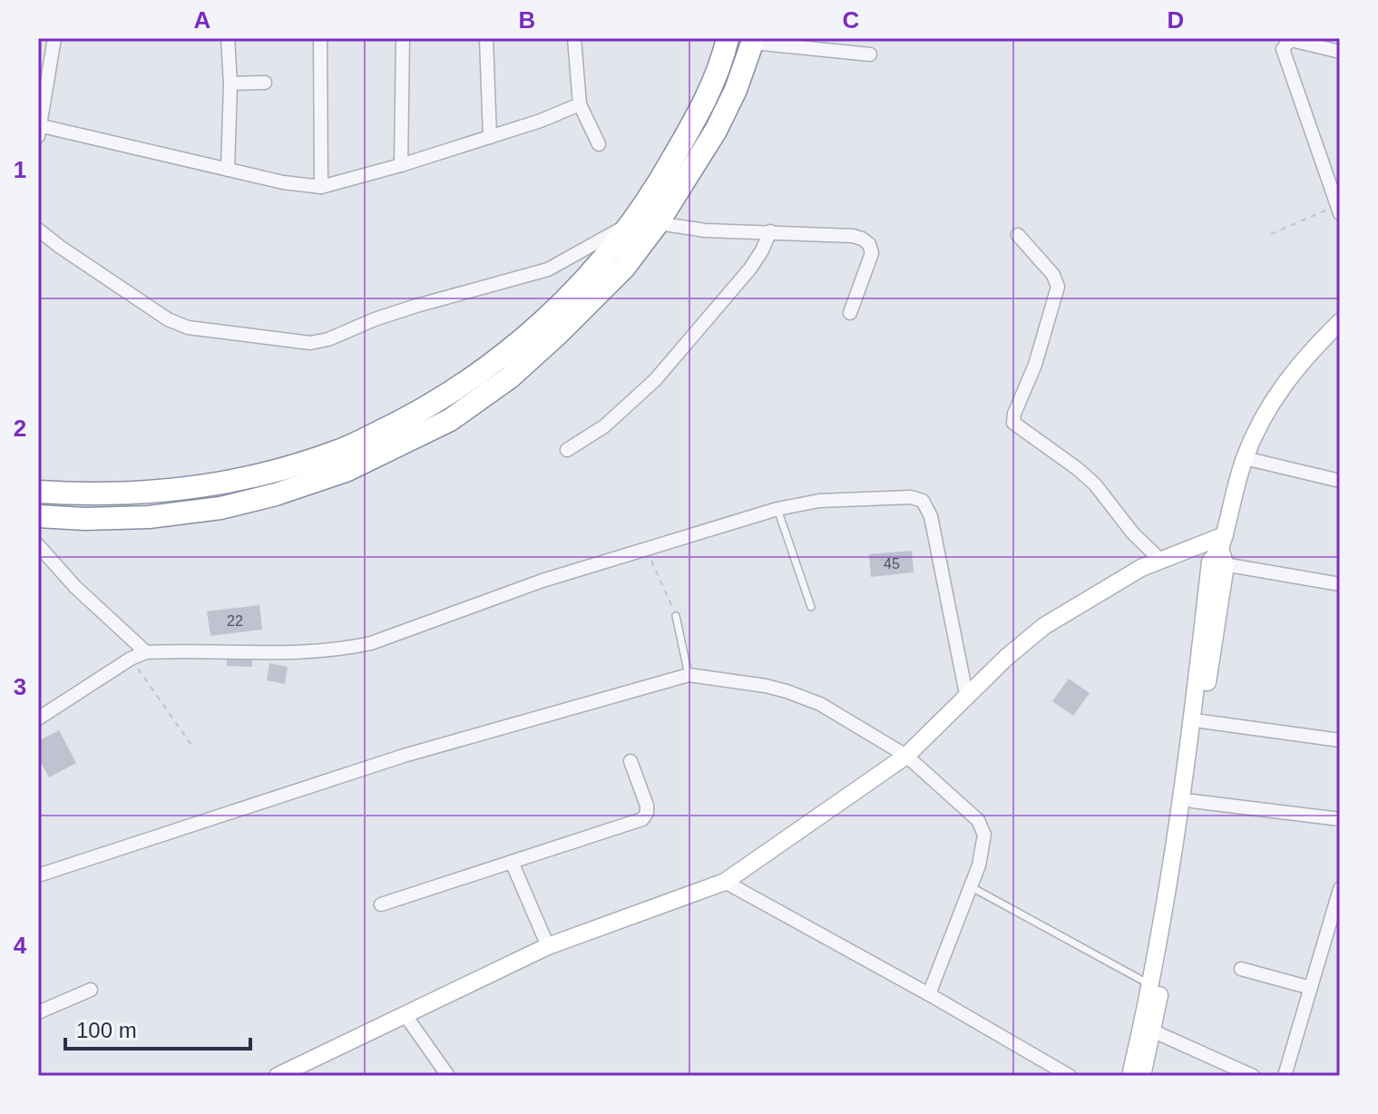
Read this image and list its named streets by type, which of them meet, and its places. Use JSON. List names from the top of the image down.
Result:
{
  "house_numbers": ["45", "22"],
  "scale_bar": "100 m",
  "grid": {
    "columns": [
      "A",
      "B",
      "C",
      "D"
    ],
    "rows": [
      "1",
      "2",
      "3",
      "4"
    ]
  }
}
